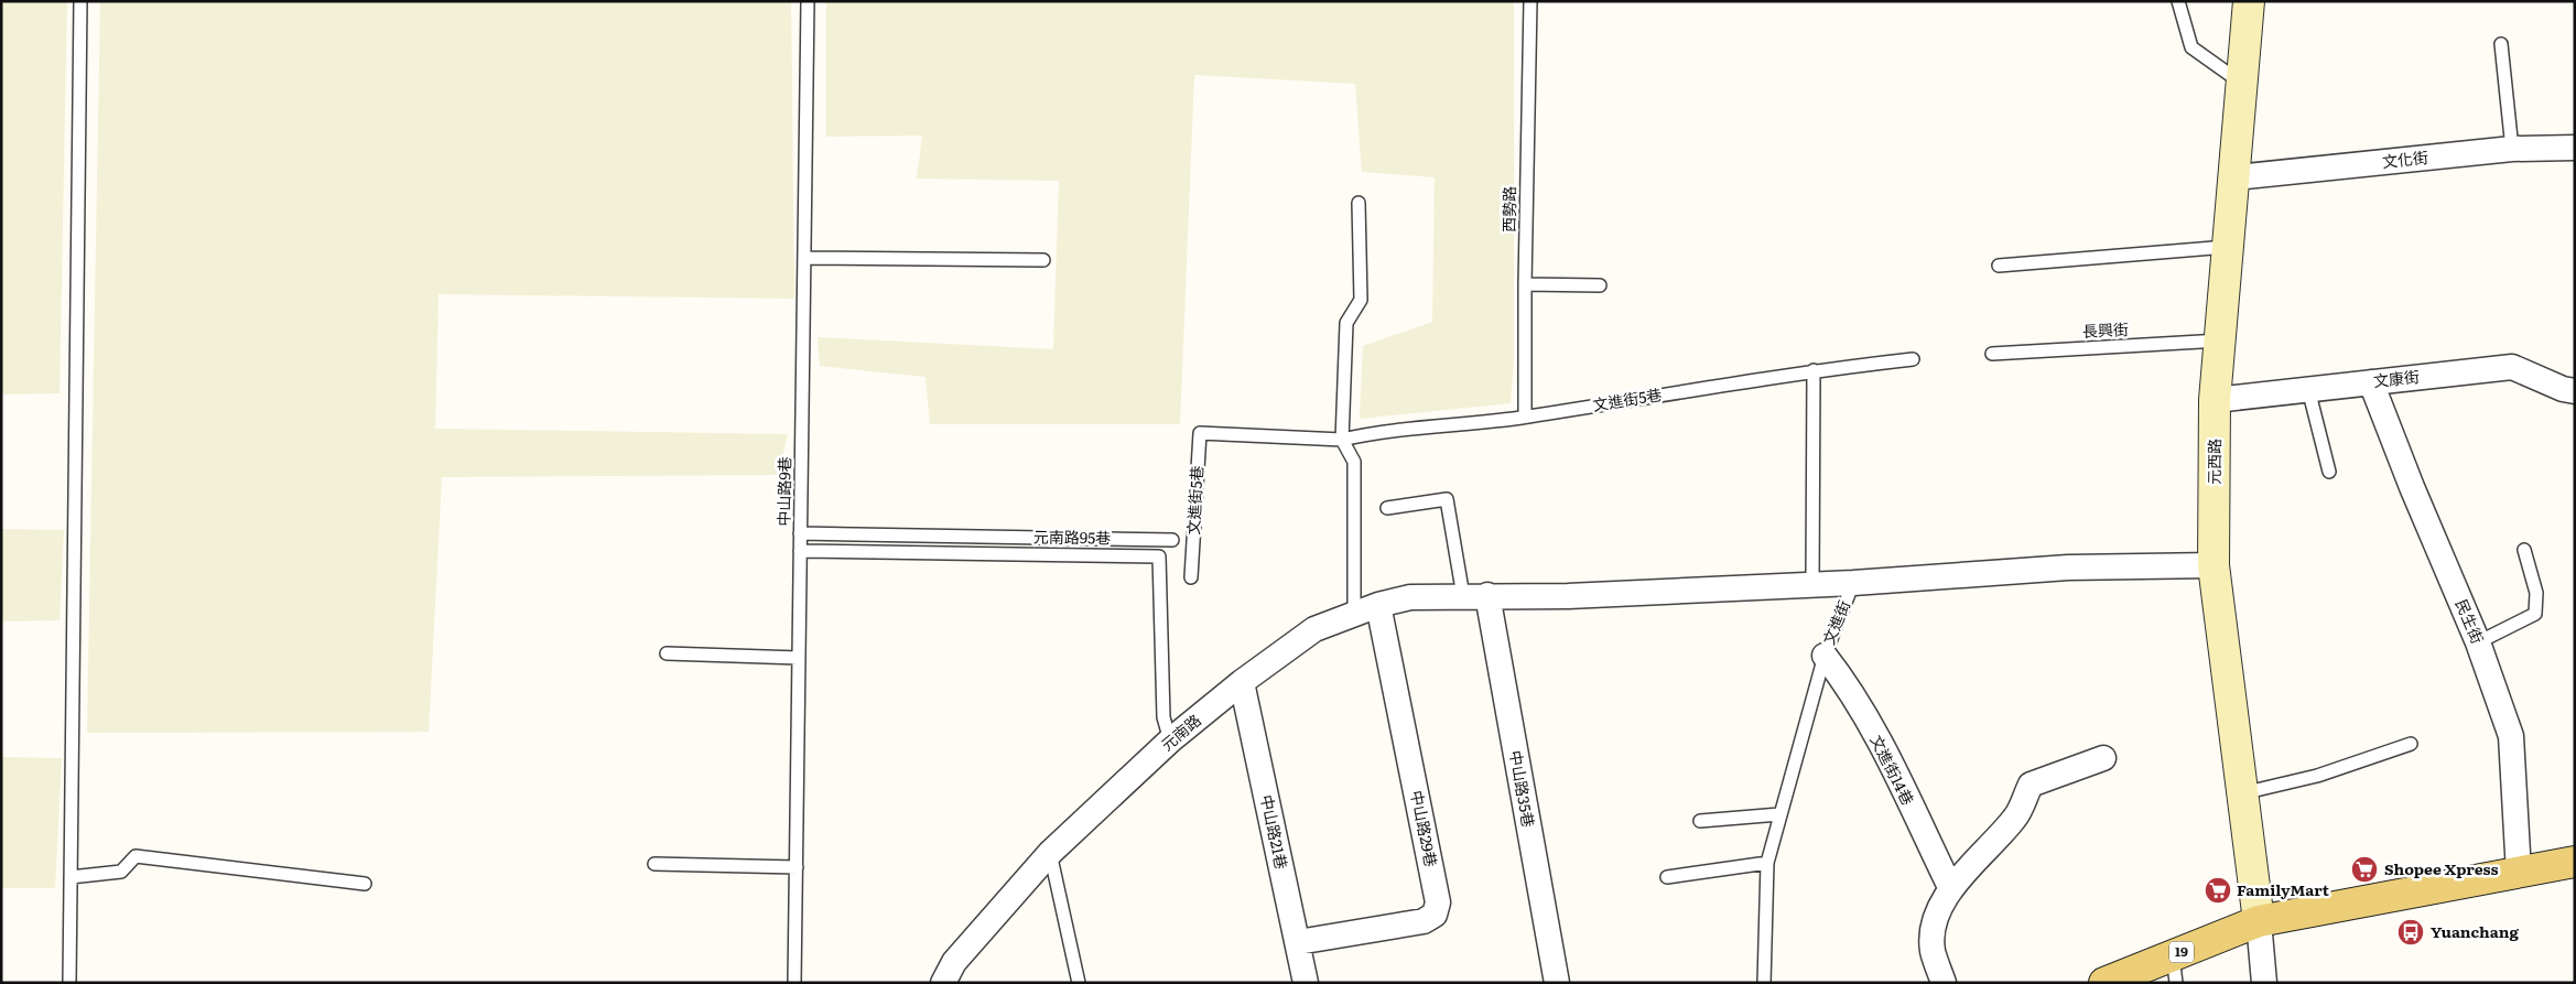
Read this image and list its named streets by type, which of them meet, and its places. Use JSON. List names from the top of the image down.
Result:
{
  "streets": {
    "main road": ["元西路", "19"],
    "street": [
      "文化街",
      "文康街",
      "民生街",
      "文進街",
      "元南路",
      "文進街14巷",
      "中山路35巷",
      "中山路29巷",
      "中山路21巷"
    ],
    "lane": [
      "西勢路",
      "長興街",
      "文進街5巷",
      "中山路9巷",
      "元南路95巷"
    ]
  },
  "crossings": [
    ["文化街", "元西路"],
    ["西勢路", "文進街5巷"],
    ["長興街", "元西路"],
    ["文康街", "元西路"],
    ["文康街", "民生街"],
    ["元西路", "文進街"],
    ["元西路", "19"],
    ["中山路9巷", "元南路95巷"],
    ["元南路95巷", "元南路"],
    ["民生街", "19"],
    ["文進街", "文進街14巷"],
    ["元南路", "中山路35巷"],
    ["元南路", "中山路29巷"],
    ["元南路", "中山路21巷"],
    ["中山路29巷", "中山路21巷"]
  ],
  "places": {
    "supermarket": ["Shopee Xpress", "FamilyMart"],
    "bus stop": ["Yuanchang"]
  }
}
